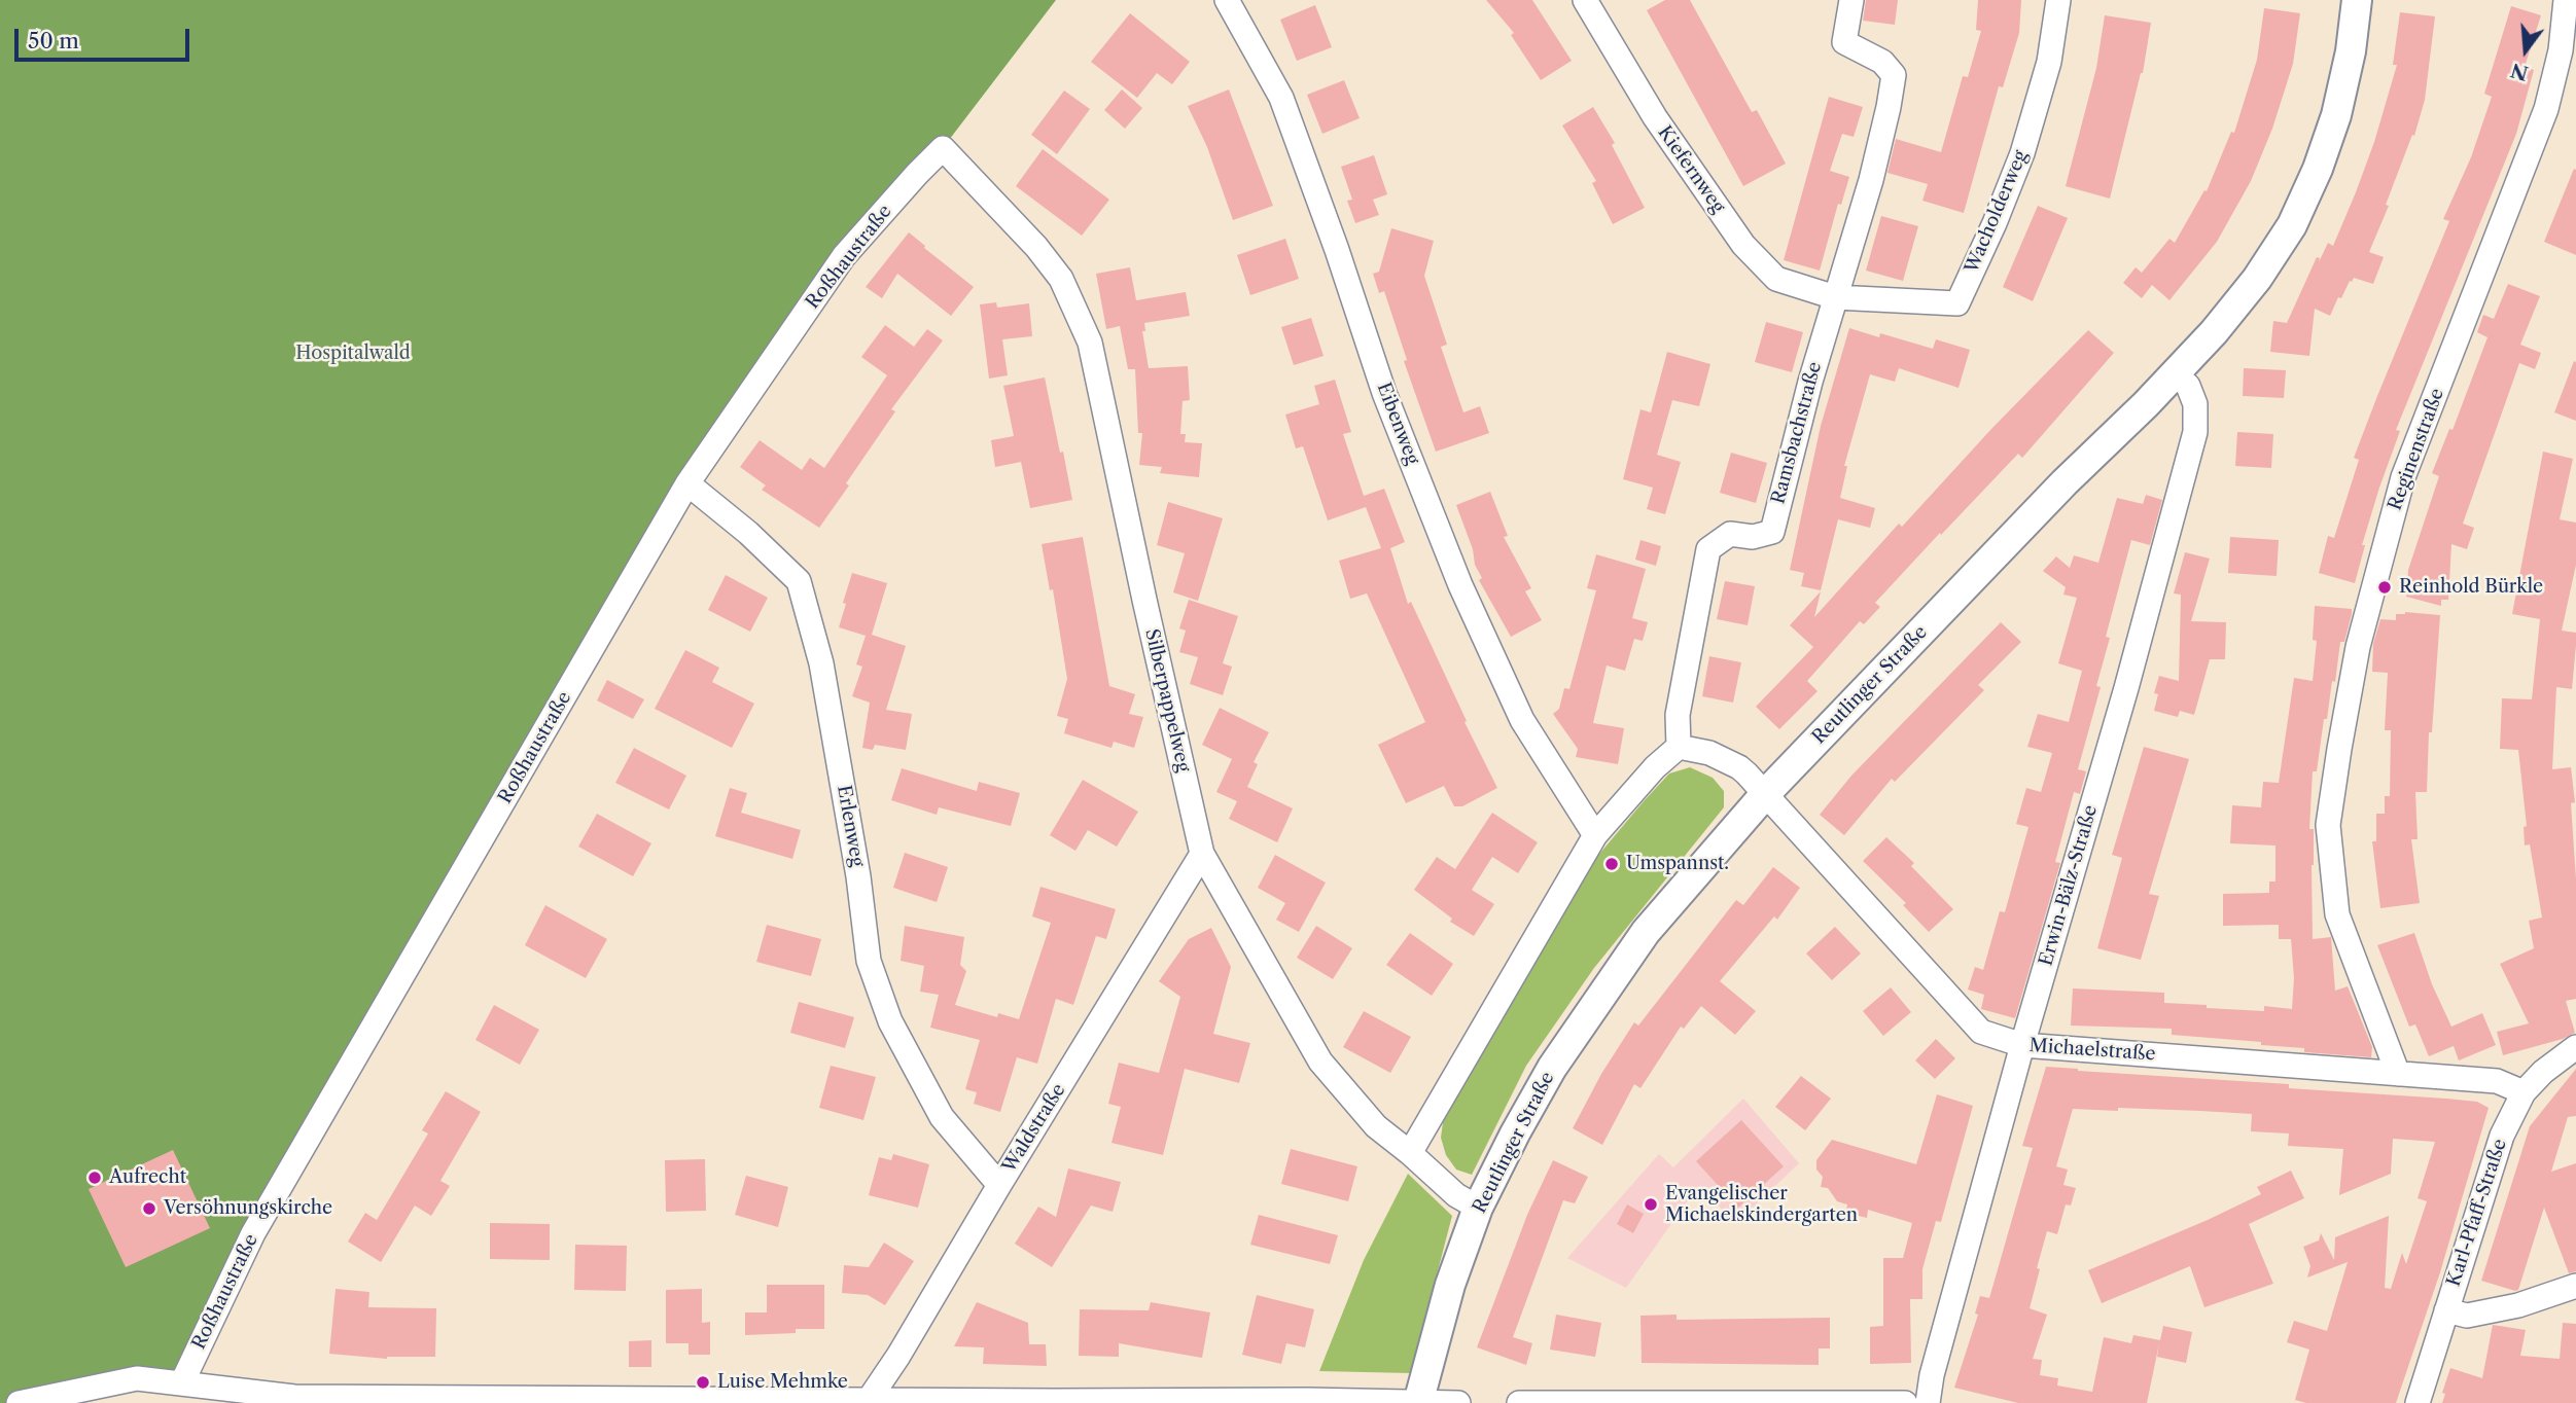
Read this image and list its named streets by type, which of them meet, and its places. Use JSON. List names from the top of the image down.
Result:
{
  "streets": {
    "street": [
      "Kiefernweg",
      "Wacholderweg",
      "Roßhaustraße",
      "Eibenweg",
      "Ramsbachstraße",
      "Reginenstraße",
      "Reutlinger Straße",
      "Silberpappelweg",
      "Erlenweg",
      "Erwin-Bälz-Straße",
      "Michaelstraße",
      "Waldstraße",
      "Karl-Pfaff-Straße"
    ]
  },
  "crossings": [
    ["Kiefernweg", "Wacholderweg"],
    ["Kiefernweg", "Ramsbachstraße"],
    ["Wacholderweg", "Ramsbachstraße"],
    ["Roßhaustraße", "Silberpappelweg"],
    ["Roßhaustraße", "Erlenweg"],
    ["Reginenstraße", "Michaelstraße"],
    ["Reutlinger Straße", "Silberpappelweg"],
    ["Reutlinger Straße", "Erwin-Bälz-Straße"],
    ["Reutlinger Straße", "Michaelstraße"],
    ["Silberpappelweg", "Waldstraße"],
    ["Erlenweg", "Waldstraße"],
    ["Erwin-Bälz-Straße", "Michaelstraße"],
    ["Michaelstraße", "Karl-Pfaff-Straße"]
  ],
  "parks": ["Hospitalwald"],
  "places": [
    "Reinhold Bürkle",
    "Umspannst.",
    "Aufrecht",
    "Evangelischer Michaelskindergarten",
    "Versöhnungskirche",
    "Luise Mehmke"
  ],
  "scale_bar": "50 m",
  "north": "bottom"
}
